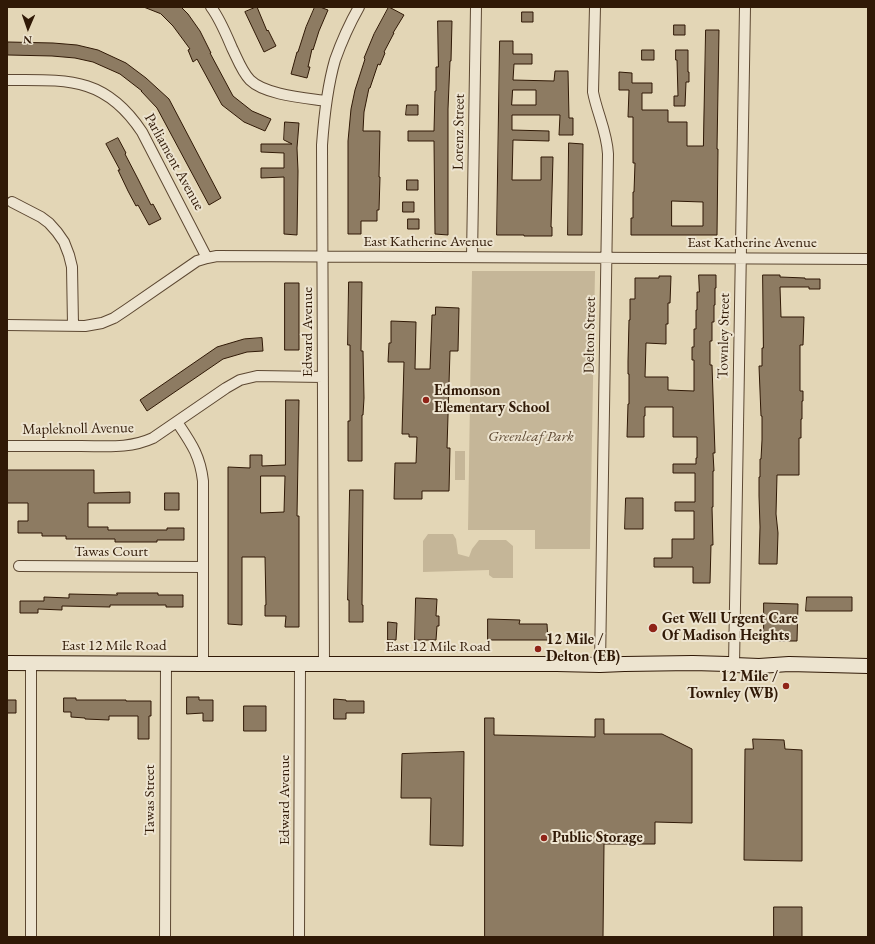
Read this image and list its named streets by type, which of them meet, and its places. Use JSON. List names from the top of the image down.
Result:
{
  "streets": {
    "main road": ["East 12 Mile Road"],
    "street": [
      "Lorenz Street",
      "Parliament Avenue",
      "East Katherine Avenue",
      "Edward Avenue",
      "Delton Street",
      "Townley Street",
      "Mapleknoll Avenue",
      "Tawas Court",
      "Tawas Street"
    ]
  },
  "crossings": [
    ["Lorenz Street", "East Katherine Avenue"],
    ["Parliament Avenue", "East Katherine Avenue"],
    ["East Katherine Avenue", "Edward Avenue"],
    ["East Katherine Avenue", "Delton Street"],
    ["East Katherine Avenue", "Townley Street"],
    ["Edward Avenue", "Mapleknoll Avenue"],
    ["Edward Avenue", "East 12 Mile Road"],
    ["Delton Street", "East 12 Mile Road"],
    ["Townley Street", "East 12 Mile Road"],
    ["East 12 Mile Road", "Tawas Street"]
  ],
  "parks": ["Greenleaf Park"],
  "places": [
    "Edmonson Elementary School",
    "Get Well Urgent Care Of Madison Heights",
    "12 Mile / Delton (EB)",
    "12 Mile / Townley (WB)",
    "Public Storage"
  ],
  "north": "bottom"
}
